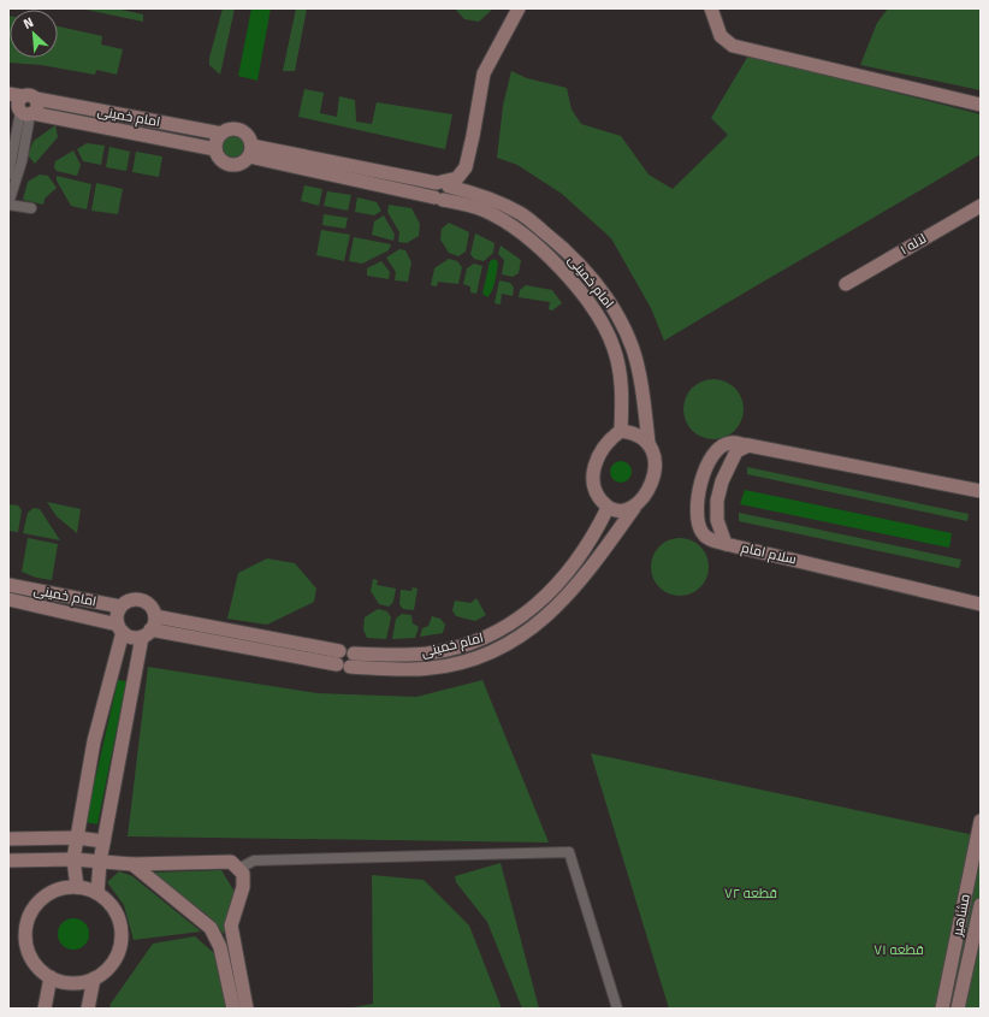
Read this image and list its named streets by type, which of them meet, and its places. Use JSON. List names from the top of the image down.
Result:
{
  "streets": {
    "street": [
      "امام خمینی",
      "لاله ۱",
      "سلام امام",
      "مشاهیر"
    ]
  },
  "parks": ["قطعه ۷۲", "قطعه ۷۱"],
  "north": "top left"
}
